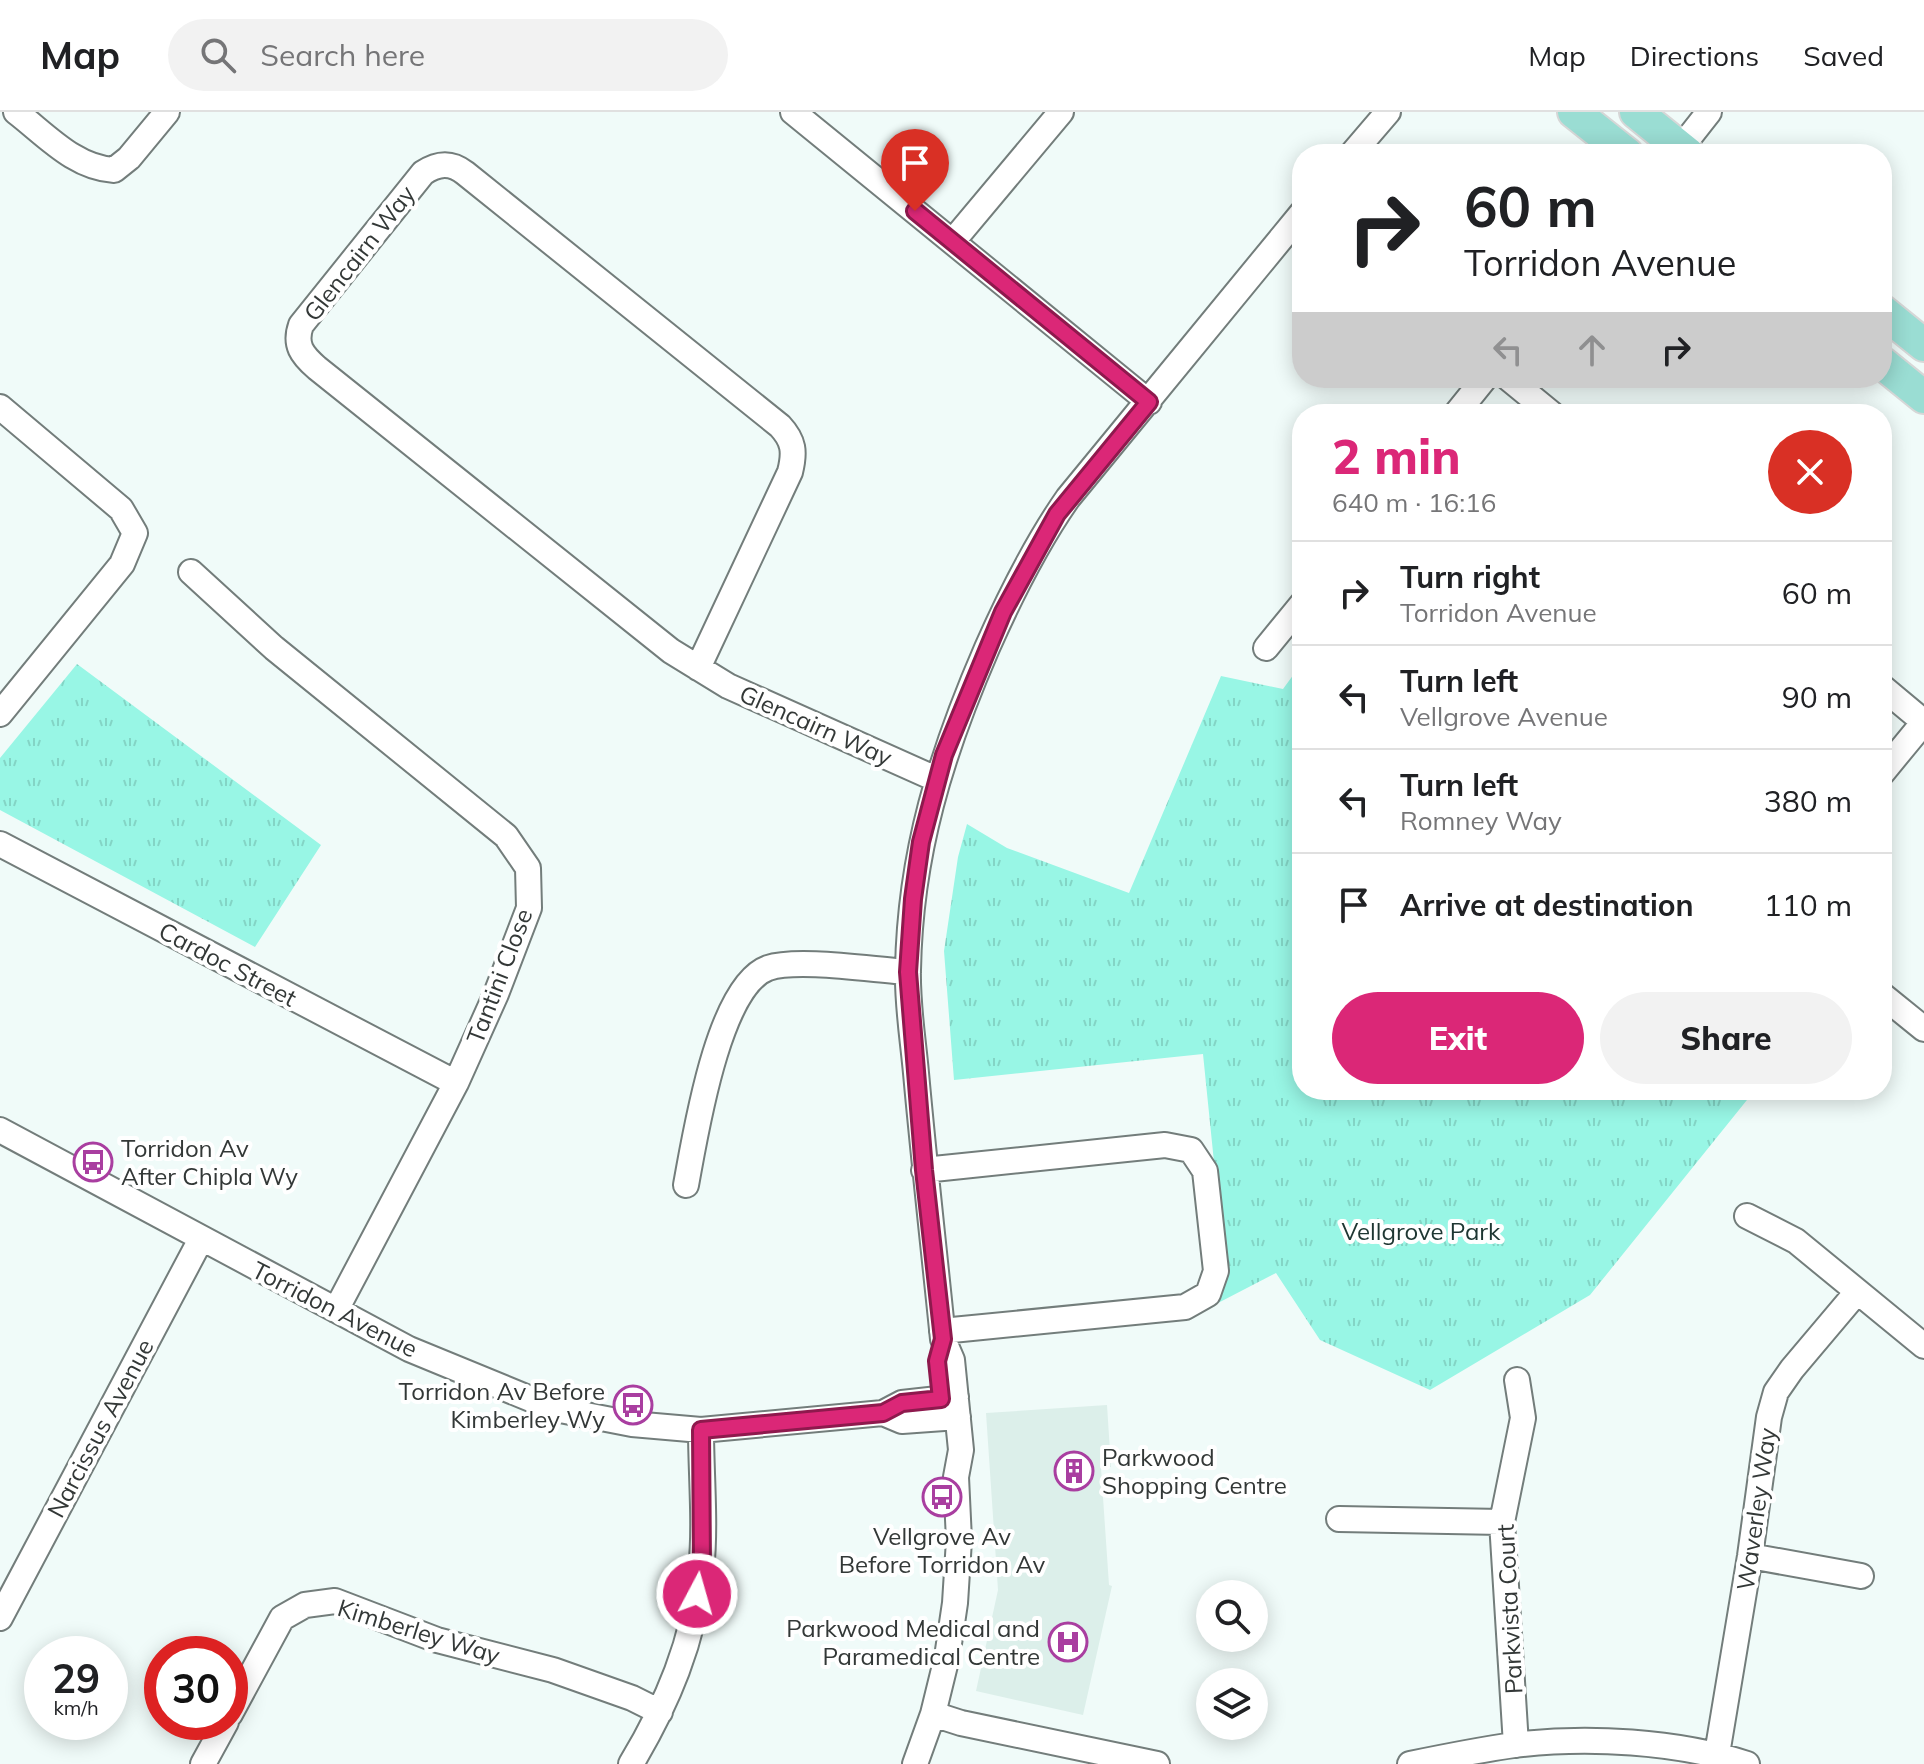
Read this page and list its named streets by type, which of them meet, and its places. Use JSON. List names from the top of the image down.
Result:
{
  "streets": {
    "street": [
      "Glencairn Way",
      "Cardoc Street",
      "Tantini Close",
      "Torridon Avenue",
      "Narcissus Avenue",
      "Waverley Way",
      "Parkvista Court",
      "Kimberley Way"
    ]
  },
  "crossings": [
    ["Cardoc Street", "Tantini Close"],
    ["Tantini Close", "Torridon Avenue"],
    ["Torridon Avenue", "Narcissus Avenue"]
  ],
  "parks": ["Vellgrove Park"],
  "places": {
    "bus stop": ["Torridon Av After Chipla Wy", "Torridon Av Before Kimberley Wy", "Vellgrove Av Before Torridon Av"],
    "building": ["Parkwood Shopping Centre"],
    "hospital": ["Parkwood Medical and Paramedical Centre"]
  },
  "page": {
    "header": "Map",
    "search": "Search here",
    "nav": ["Map", "Directions", "Saved"],
    "turn": ["60 m", "Torridon Avenue"],
    "heading": ["2 min", "640 m · 16:16"],
    "list": [
      {
        "name": "Turn right",
        "note": "Torridon Avenue",
        "value": "60 m"
      },
      {
        "name": "Turn left",
        "note": "Vellgrove Avenue",
        "value": "90 m"
      },
      {
        "name": "Turn left",
        "note": "Romney Way",
        "value": "380 m"
      },
      {
        "name": "Arrive at destination",
        "value": "110 m"
      }
    ],
    "buttons": ["Exit", "Share"],
    "speed": "29 km/h",
    "limit": "30"
  }
}
